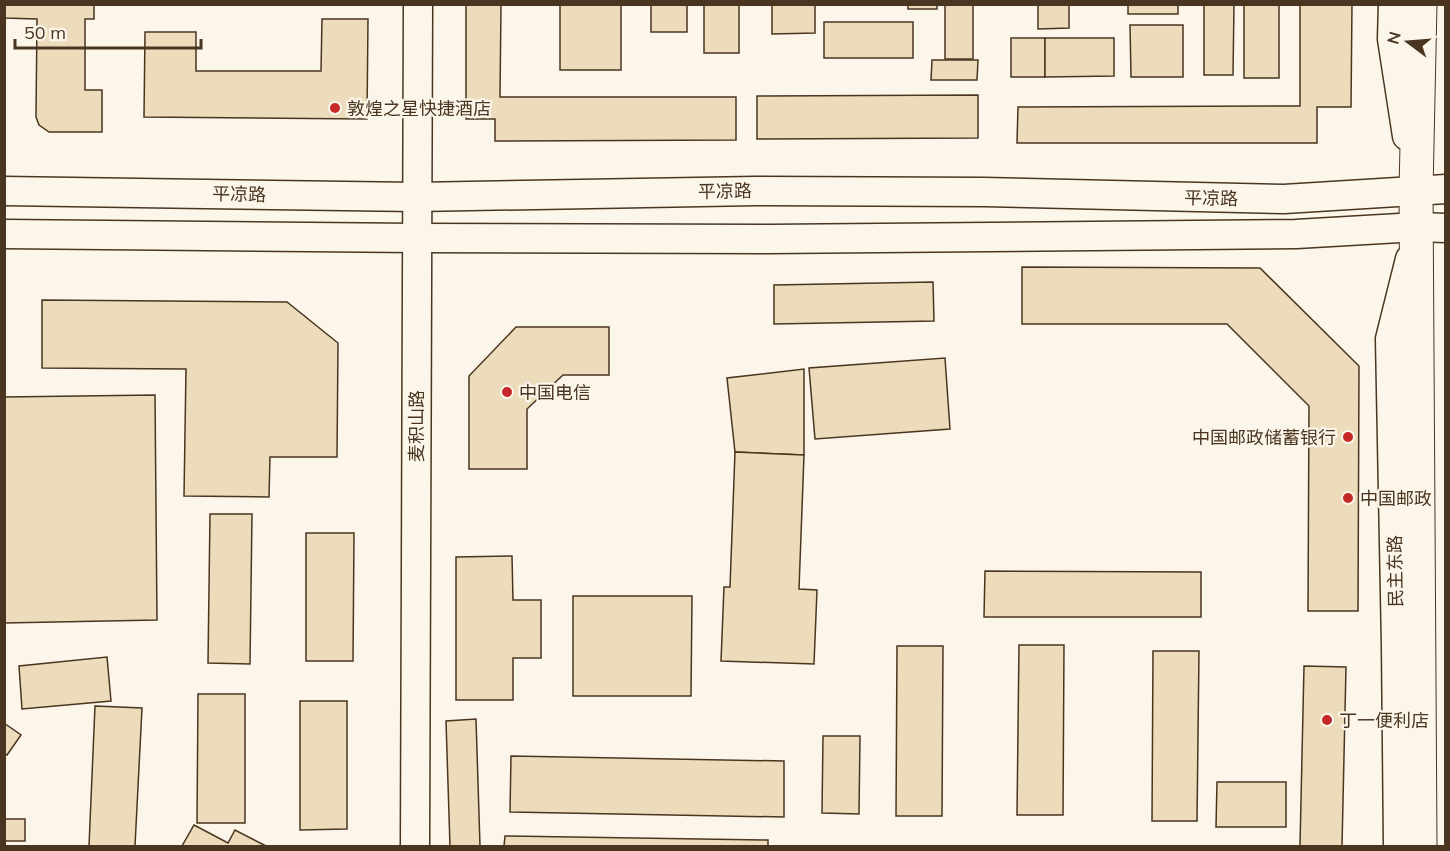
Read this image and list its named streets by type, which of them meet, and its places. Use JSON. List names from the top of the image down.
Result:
{
  "streets": {
    "main road": ["民主东路"],
    "street": ["平凉路", "麦积山路"]
  },
  "crossings": [
    ["平凉路", "麦积山路"],
    ["平凉路", "民主东路"]
  ],
  "places": [
    "敦煌之星快捷酒店",
    "中国电信",
    "中国邮政储蓄银行",
    "中国邮政",
    "丁一便利店"
  ],
  "scale_bar": "50 m",
  "north": "left"
}
